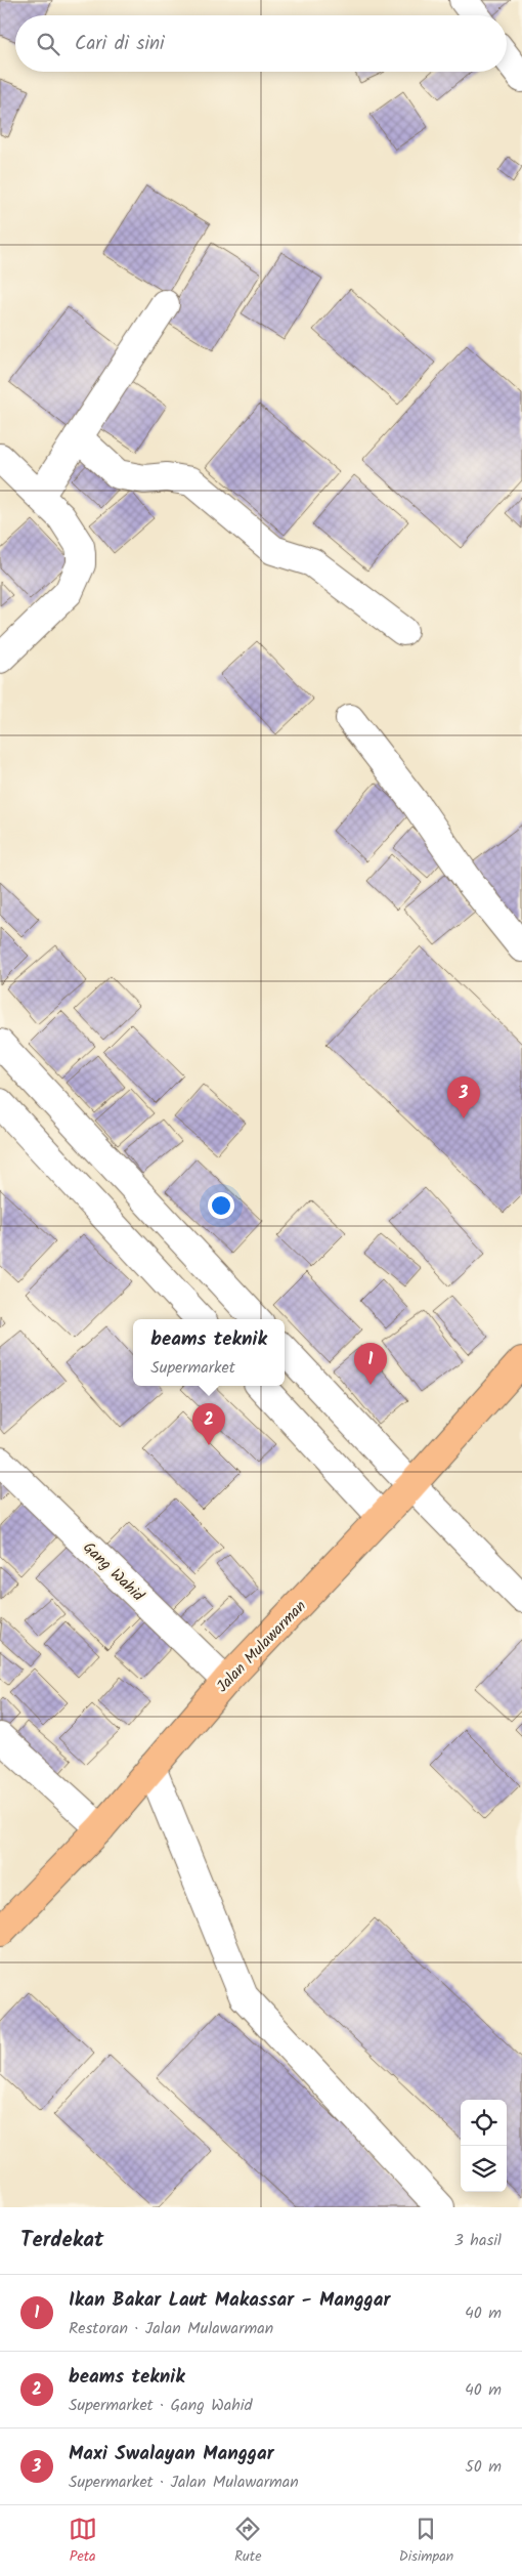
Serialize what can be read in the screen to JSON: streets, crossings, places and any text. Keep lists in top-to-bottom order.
{
  "streets": {
    "main road": ["Jalan Mulawarman"],
    "street": ["Gang Wahid"]
  },
  "crossings": [
    ["Gang Wahid", "Jalan Mulawarman"]
  ],
  "page": {
    "search": "Cari di sini",
    "pins": ["3", "1", "2"],
    "popup": ["beams teknik", "Supermarket"],
    "heading": ["Terdekat", "3 hasil"],
    "list": [
      {
        "mark": "1",
        "name": "Ikan Bakar Laut Makassar - Manggar",
        "note": "Restoran · Jalan Mulawarman",
        "value": "40 m"
      },
      {
        "mark": "2",
        "name": "beams teknik",
        "note": "Supermarket · Gang Wahid",
        "value": "40 m"
      },
      {
        "mark": "3",
        "name": "Maxi Swalayan Manggar",
        "note": "Supermarket · Jalan Mulawarman",
        "value": "50 m"
      }
    ],
    "nav": ["Peta", "Rute", "Disimpan"]
  }
}
